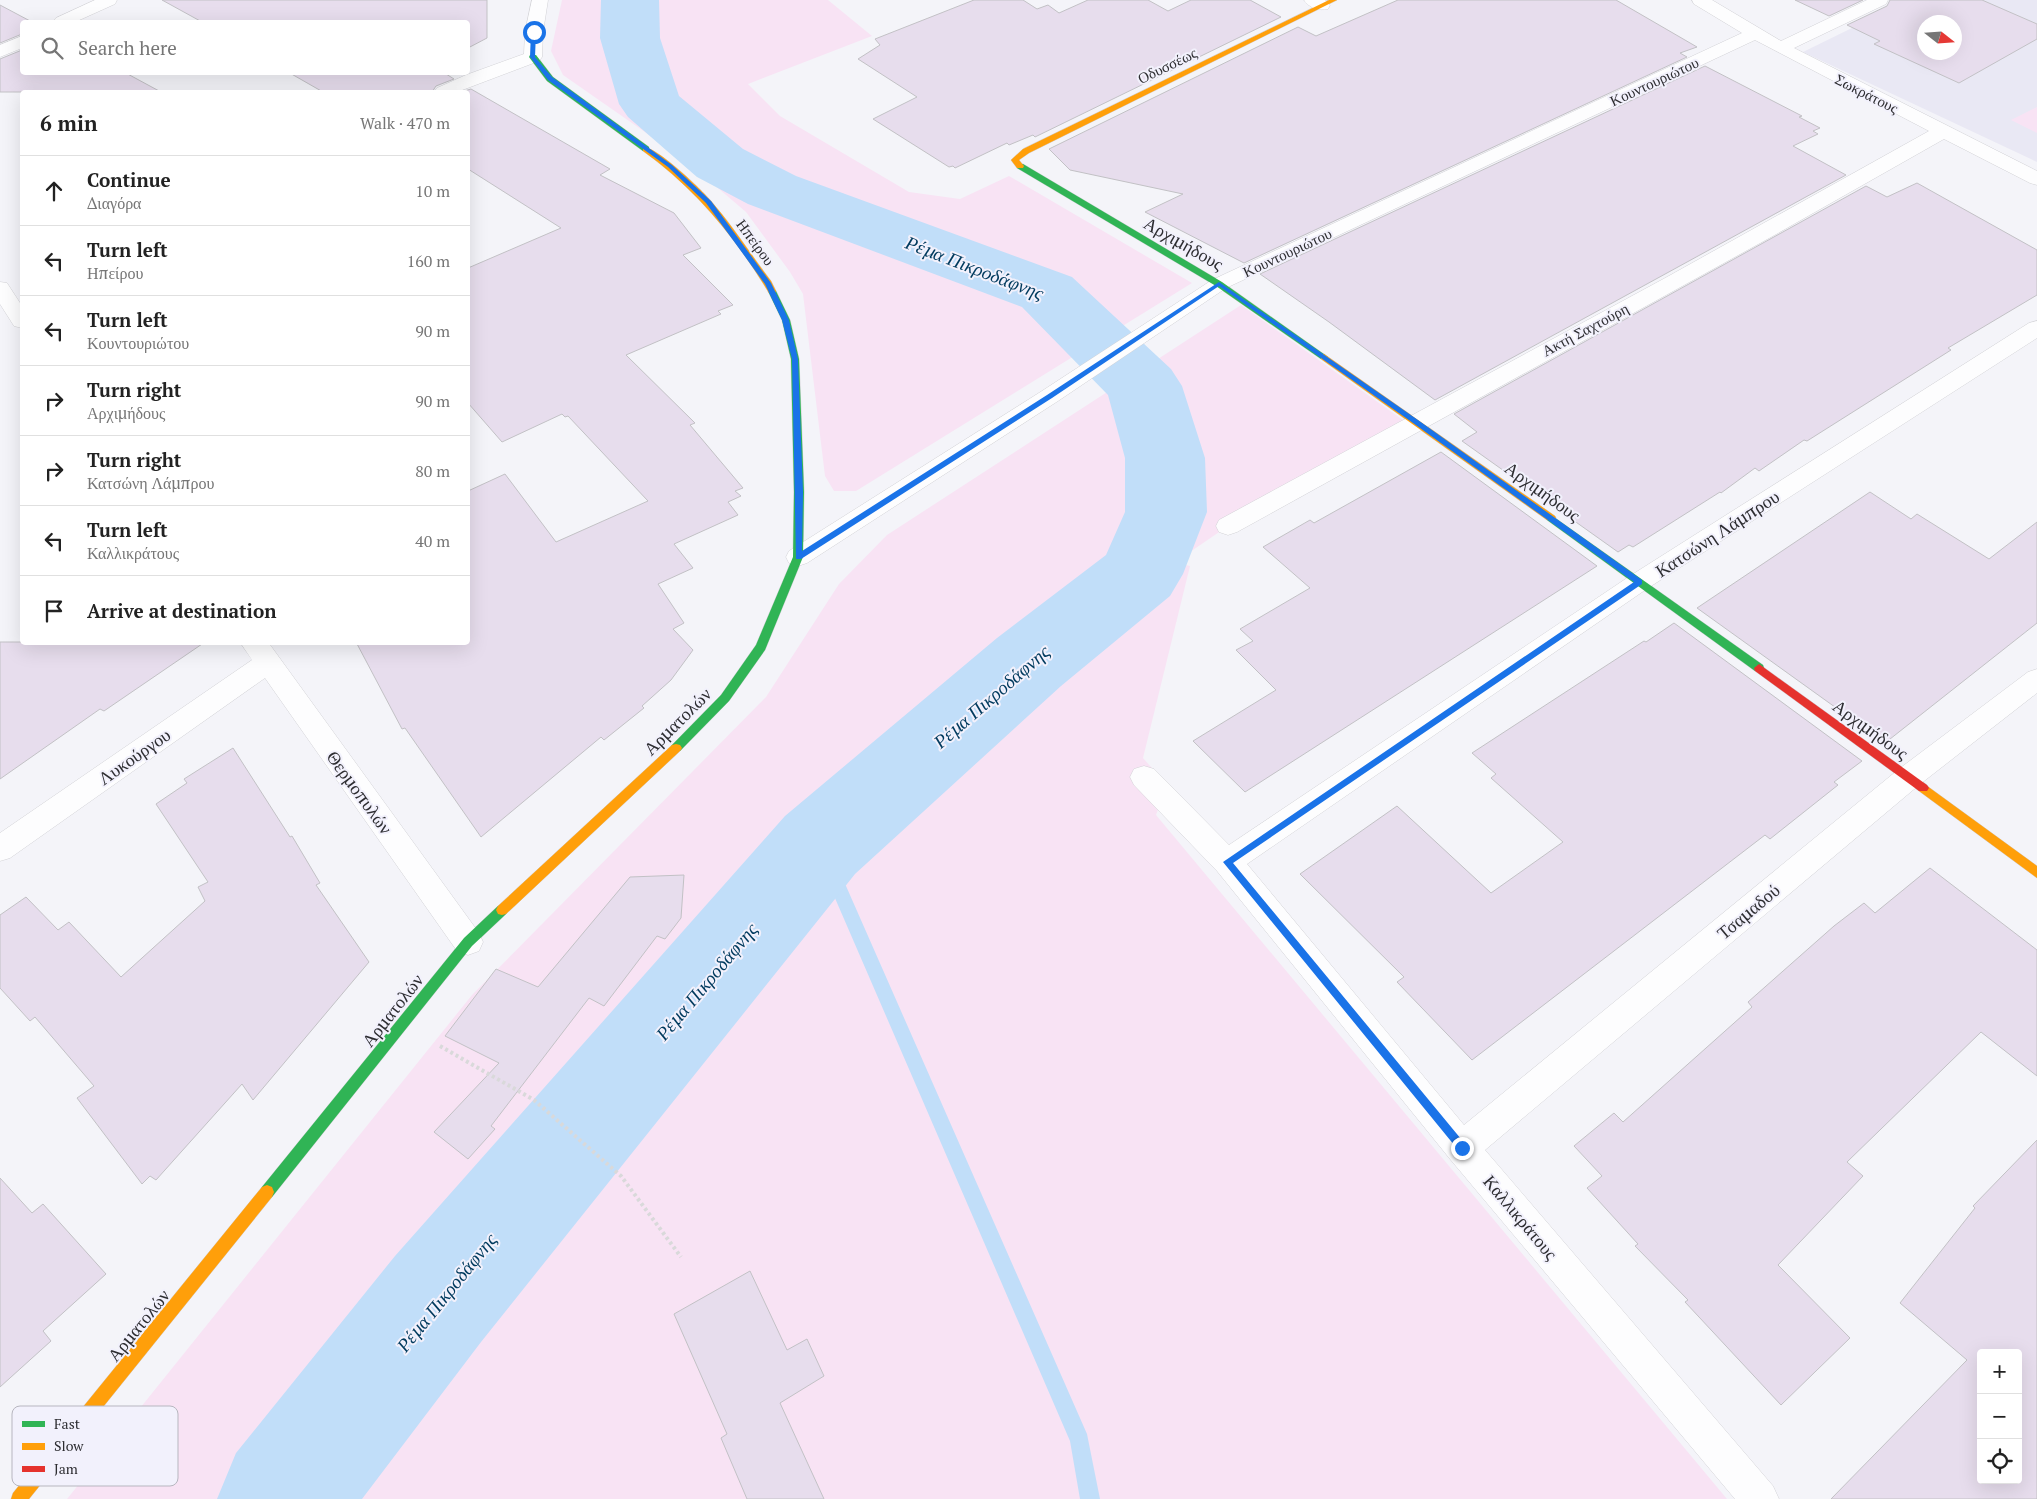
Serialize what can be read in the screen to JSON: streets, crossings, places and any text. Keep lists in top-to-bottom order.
{
  "streets": {
    "street": [
      "Οδυσσέως",
      "Κουντουριώτου",
      "Σωκράτους",
      "Ηπείρου",
      "Αρχιμήδους",
      "Ακτή Σαχτούρη",
      "Κατσώνη Λάμπρου",
      "Αρματολών",
      "Λυκούργου",
      "Θερμοπυλών",
      "Τσαμαδού",
      "Καλλικράτους"
    ]
  },
  "crossings": [
    ["Οδυσσέως", "Αρχιμήδους"],
    ["Κουντουριώτου", "Σωκράτους"],
    ["Κουντουριώτου", "Ηπείρου"],
    ["Κουντουριώτου", "Αρχιμήδους"],
    ["Κουντουριώτου", "Αρματολών"],
    ["Σωκράτους", "Ακτή Σαχτούρη"],
    ["Ηπείρου", "Αρματολών"],
    ["Αρχιμήδους", "Ακτή Σαχτούρη"],
    ["Αρχιμήδους", "Κατσώνη Λάμπρου"],
    ["Αρχιμήδους", "Τσαμαδού"],
    ["Κατσώνη Λάμπρου", "Καλλικράτους"],
    ["Αρματολών", "Θερμοπυλών"],
    ["Λυκούργου", "Θερμοπυλών"],
    ["Τσαμαδού", "Καλλικράτους"]
  ],
  "water": ["Ρέμα Πικροδάφνης"],
  "legend": ["Fast", "Slow", "Jam"],
  "north": "right",
  "page": {
    "search": "Search here",
    "heading": ["6 min", "Walk · 470 m"],
    "list": [
      ["Continue", "Διαγόρα", "10 m"],
      ["Turn left", "Ηπείρου", "160 m"],
      ["Turn left", "Κουντουριώτου", "90 m"],
      ["Turn right", "Αρχιμήδους", "90 m"],
      ["Turn right", "Κατσώνη Λάμπρου", "80 m"],
      ["Turn left", "Καλλικράτους", "40 m"],
      "Arrive at destination"
    ],
    "map_buttons": ["+", "−"]
  }
}
